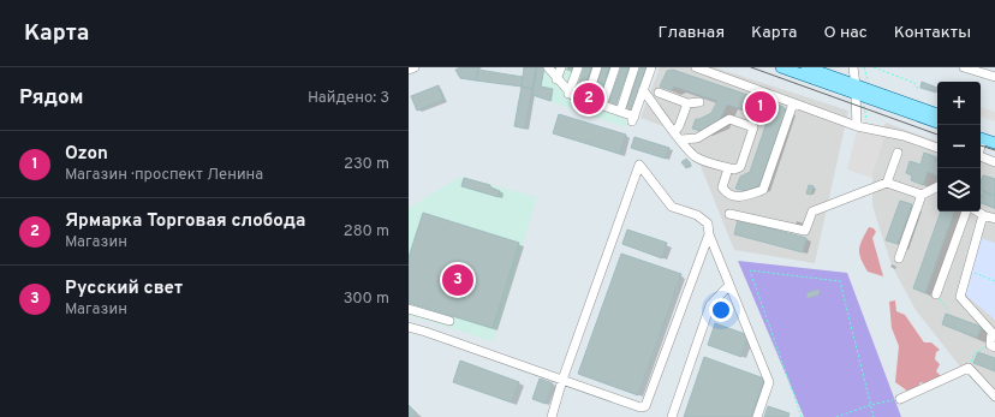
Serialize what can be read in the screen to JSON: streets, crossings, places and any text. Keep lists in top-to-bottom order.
{
  "page": {
    "header": "Карта",
    "nav": [
      "Главная",
      "Карта",
      "О нас",
      "Контакты"
    ],
    "heading": ["Рядом", "Найдено: 3"],
    "pins": ["2", "1", "3"],
    "map_buttons": ["+", "−"],
    "list": [
      {
        "mark": "1",
        "name": "Ozon",
        "note": "Магазин · проспект Ленина",
        "value": "230 m"
      },
      {
        "mark": "2",
        "name": "Ярмарка Торговая слобода",
        "note": "Магазин",
        "value": "280 m"
      },
      {
        "mark": "3",
        "name": "Русский свет",
        "note": "Магазин",
        "value": "300 m"
      }
    ]
  }
}
